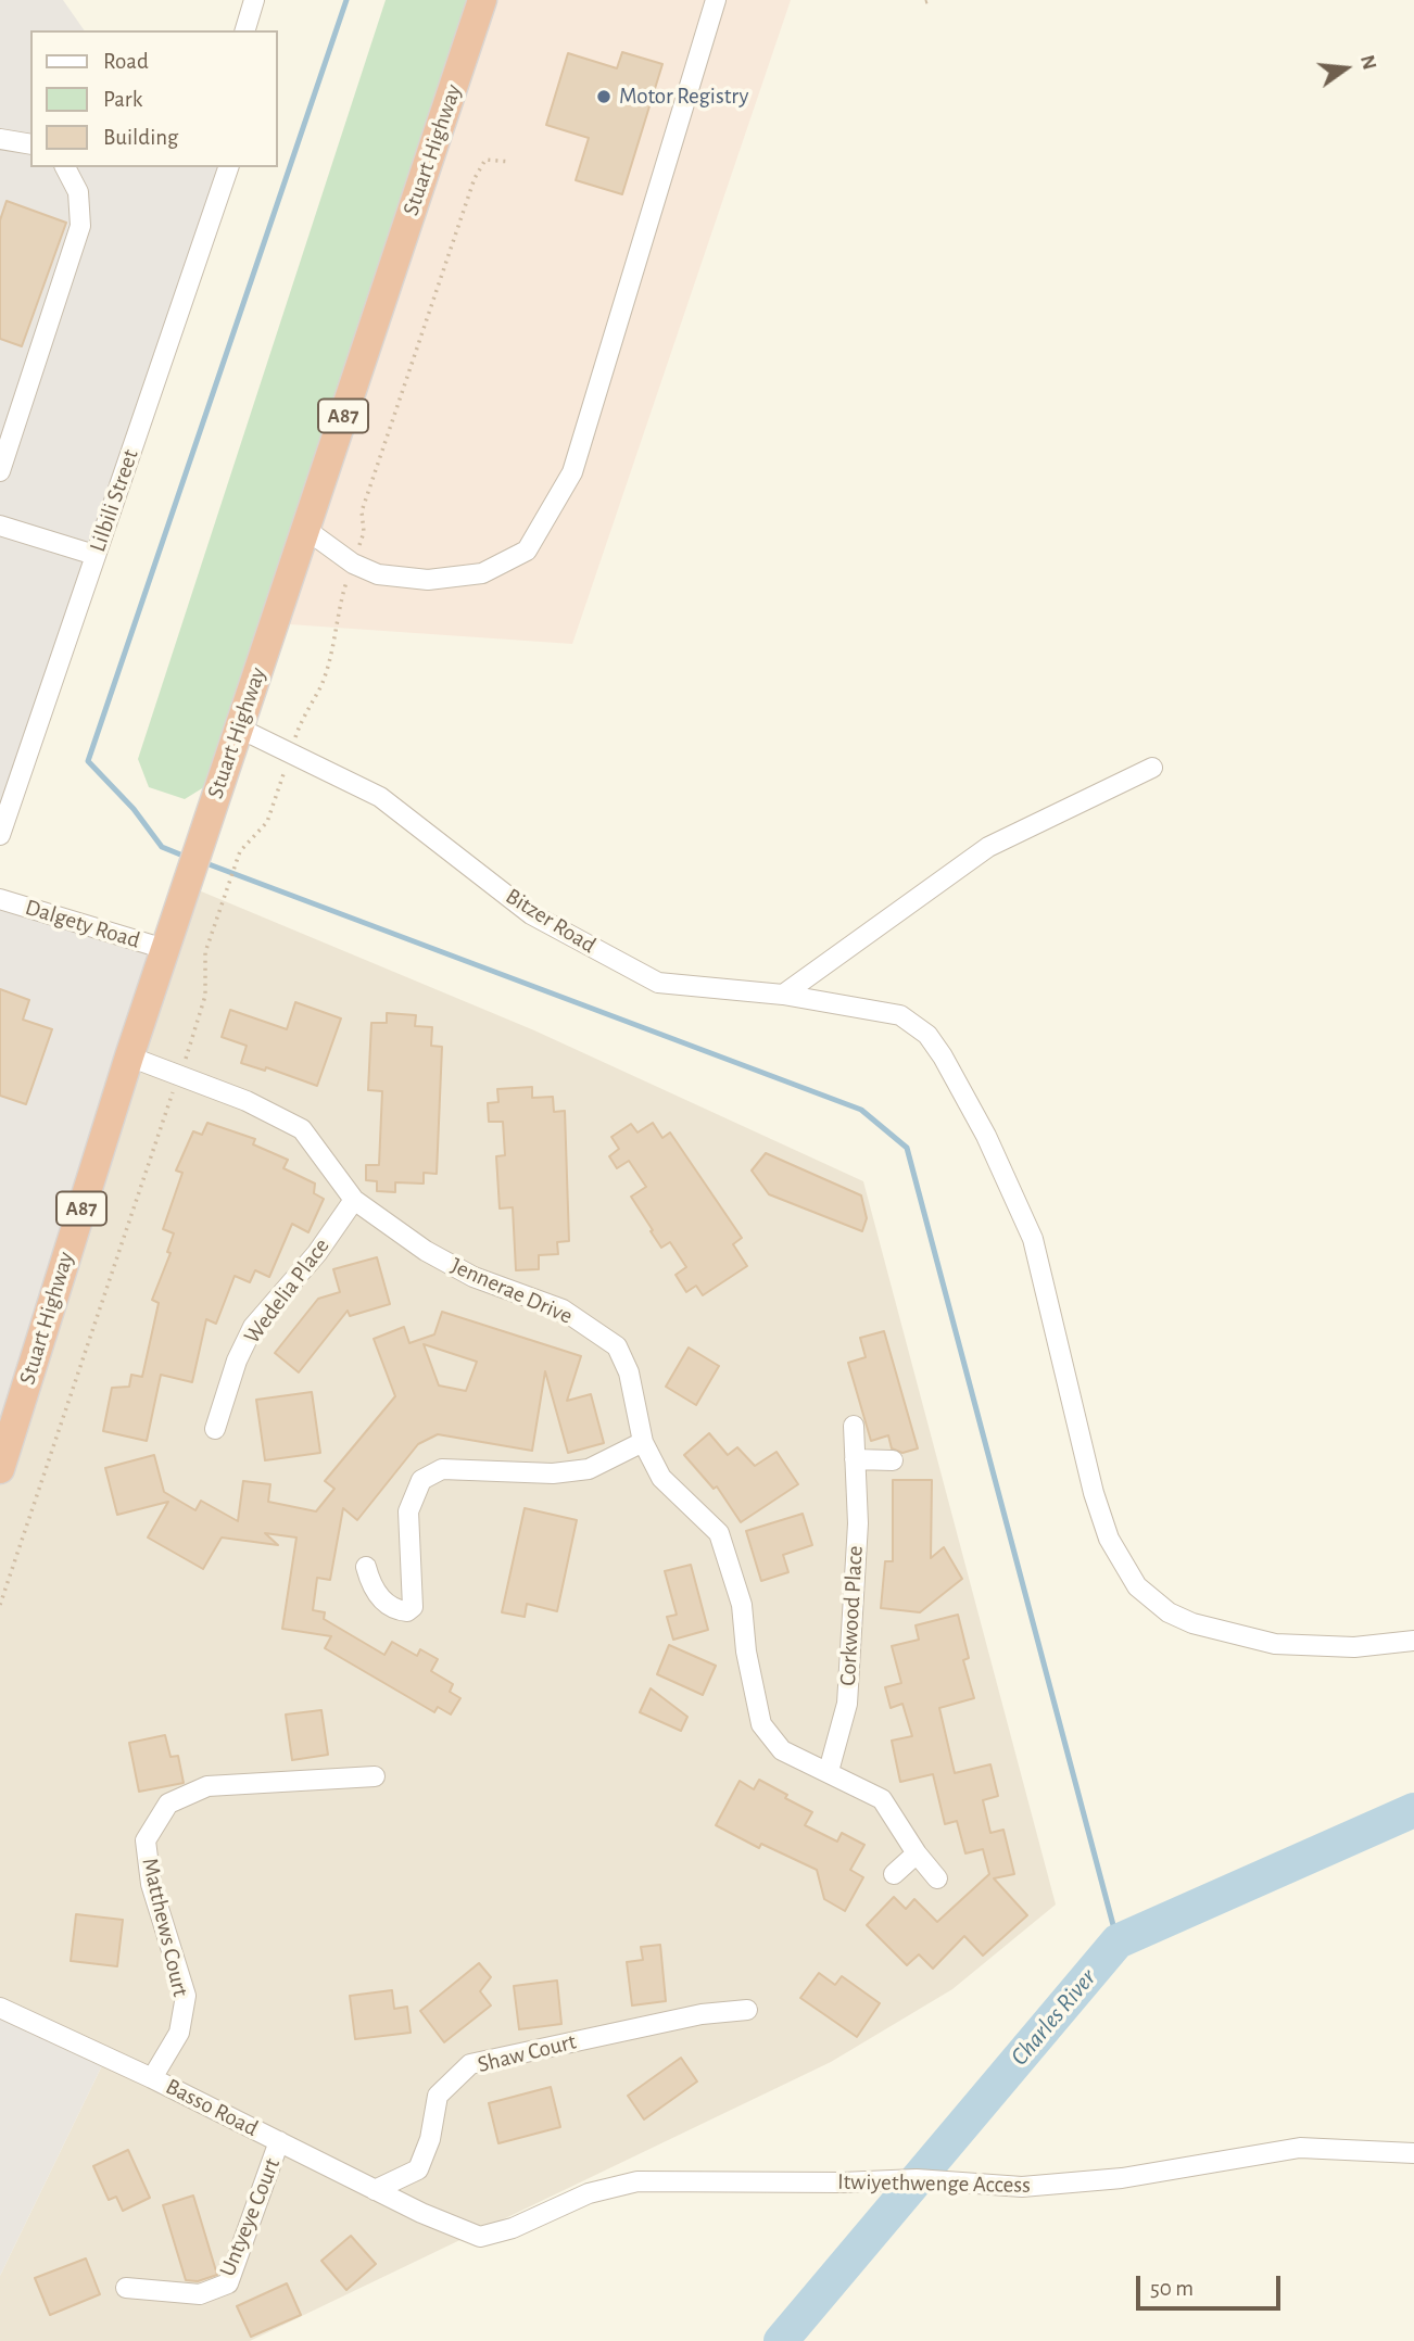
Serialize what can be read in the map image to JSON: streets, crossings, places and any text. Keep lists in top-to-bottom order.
{
  "streets": {
    "highway": ["Stuart Highway", "A87"],
    "street": [
      "Lilbili Street",
      "Bitzer Road",
      "Dalgety Road",
      "Wedelia Place",
      "Jennerae Drive",
      "Corkwood Place",
      "Matthews Court",
      "Shaw Court",
      "Basso Road",
      "Itwiyethwenge Access",
      "Untyeye Court"
    ]
  },
  "crossings": [
    ["Stuart Highway", "Bitzer Road"],
    ["Stuart Highway", "Dalgety Road"],
    ["Stuart Highway", "Jennerae Drive"],
    ["Wedelia Place", "Jennerae Drive"],
    ["Jennerae Drive", "Corkwood Place"],
    ["Matthews Court", "Basso Road"],
    ["Shaw Court", "Basso Road"],
    ["Basso Road", "Itwiyethwenge Access"],
    ["Basso Road", "Untyeye Court"]
  ],
  "water": ["Charles River"],
  "places": ["Motor Registry"],
  "legend": ["Road", "Park", "Building"],
  "scale_bar": "50 m",
  "north": "right"
}
